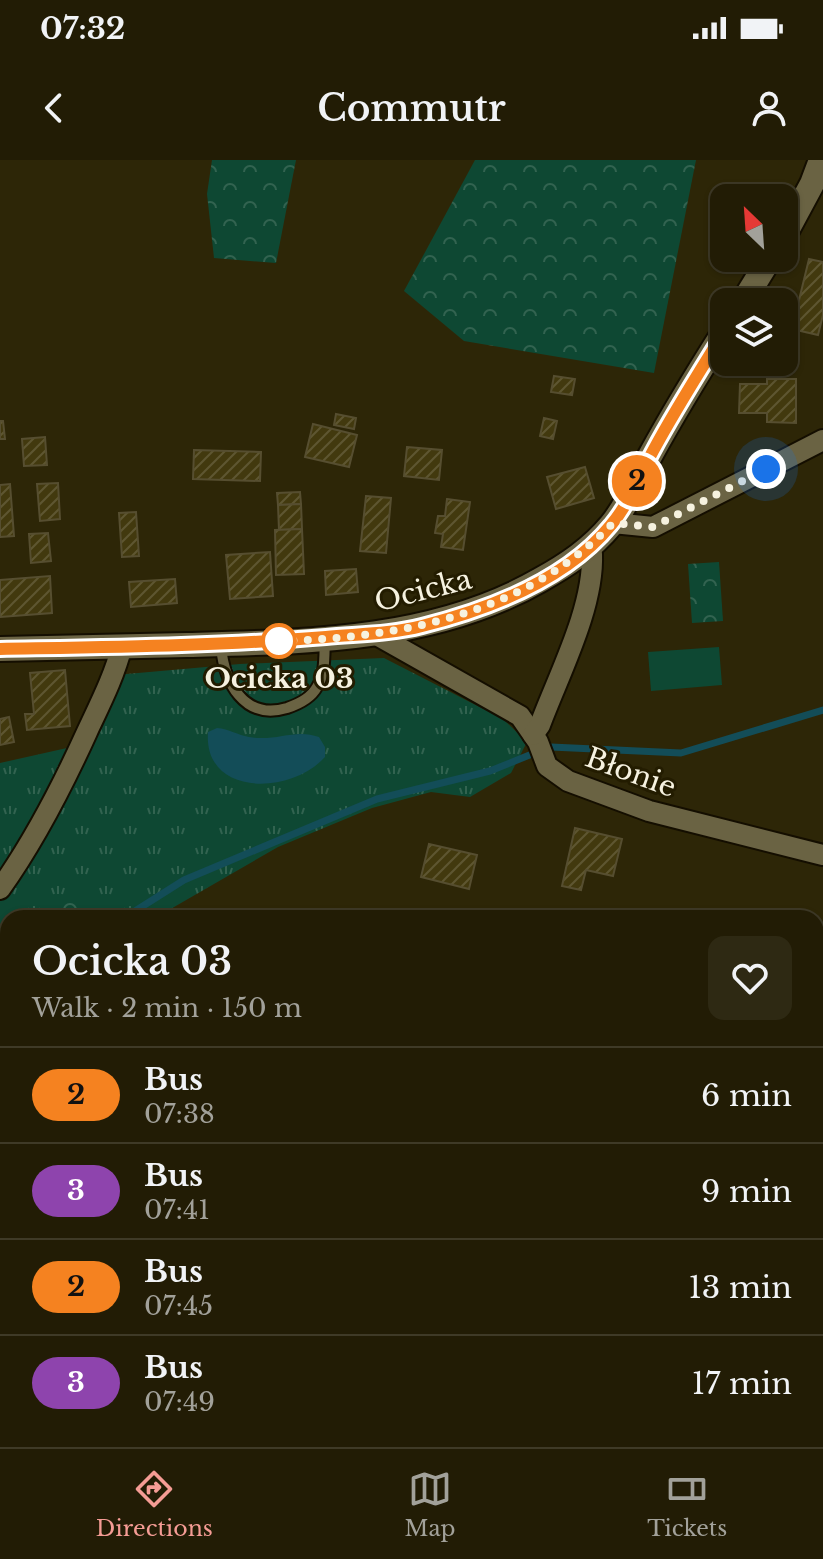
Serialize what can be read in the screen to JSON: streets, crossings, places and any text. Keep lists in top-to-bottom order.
{
  "streets": {
    "street": ["Ocicka", "Błonie"]
  },
  "crossings": [
    ["Ocicka", "Błonie"]
  ],
  "places": ["Ocicka 03"],
  "lines": ["bus line 2"],
  "north": "top left",
  "page": {
    "status": "07:32",
    "header": "Commutr",
    "on_map": "2",
    "heading": ["Ocicka 03", "Walk · 2 min · 150 m"],
    "list": [
      {
        "mark": "2",
        "name": "Bus",
        "note": "07:38",
        "value": "6 min"
      },
      {
        "mark": "3",
        "name": "Bus",
        "note": "07:41",
        "value": "9 min"
      },
      {
        "mark": "2",
        "name": "Bus",
        "note": "07:45",
        "value": "13 min"
      },
      {
        "mark": "3",
        "name": "Bus",
        "note": "07:49",
        "value": "17 min"
      }
    ],
    "tabs": ["Directions", "Map", "Tickets"]
  }
}
